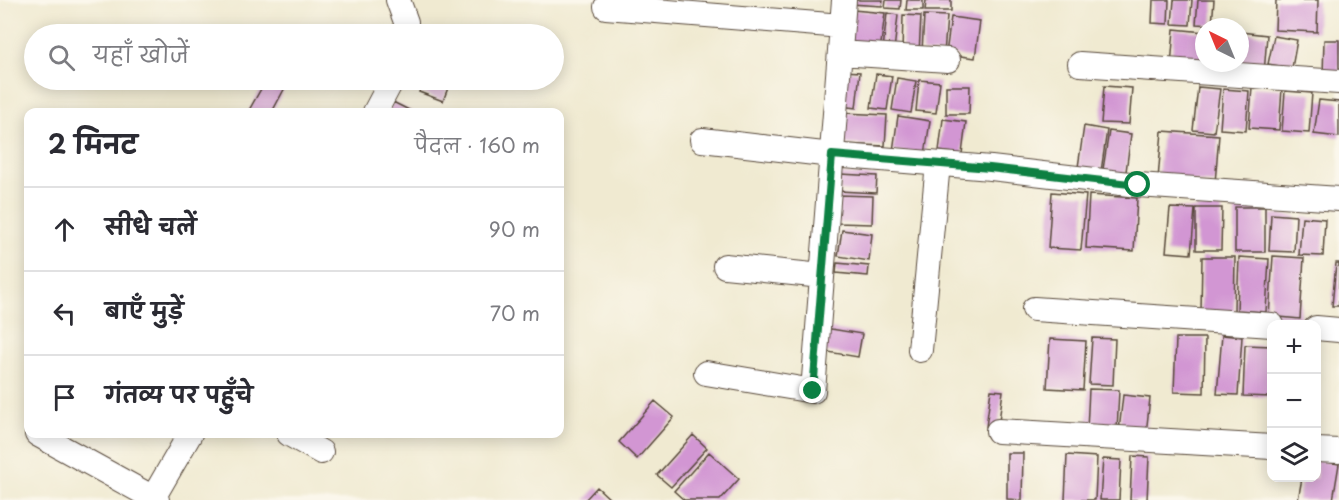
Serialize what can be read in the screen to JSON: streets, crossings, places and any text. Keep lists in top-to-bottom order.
{
  "north": "top left",
  "page": {
    "search": "यहाँ खोजें",
    "heading": ["2 मिनट", "पैदल · 160 m"],
    "list": [
      ["सीधे चलें", "90 m"],
      ["बाएँ मुड़ें", "70 m"],
      "गंतव्य पर पहुँचे"
    ],
    "map_buttons": ["+", "−"]
  }
}
